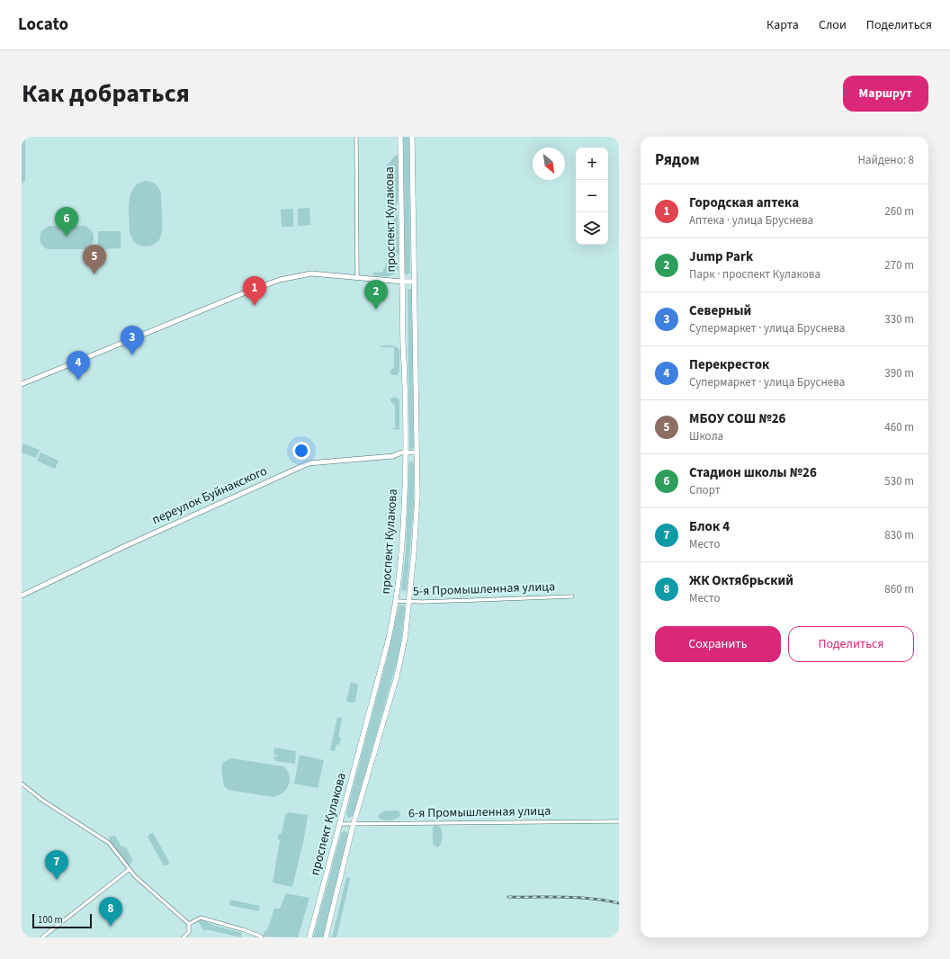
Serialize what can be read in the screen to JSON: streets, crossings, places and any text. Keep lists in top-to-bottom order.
{
  "streets": {
    "main road": ["проспект Кулакова"],
    "street": ["переулок Буйнакского", "5-я Промышленная улица", "6-я Промышленная улица"]
  },
  "crossings": [
    ["проспект Кулакова", "переулок Буйнакского"],
    ["проспект Кулакова", "5-я Промышленная улица"],
    ["проспект Кулакова", "6-я Промышленная улица"]
  ],
  "scale_bar": "100 m",
  "north": "bottom right",
  "page": {
    "header": "Locato",
    "nav": ["Карта", "Слои", "Поделиться"],
    "title": "Как добраться",
    "buttons": [
      "Маршрут",
      ["Сохранить", "Поделиться"]
    ],
    "heading": ["Рядом", "Найдено: 8"],
    "map_buttons": ["+", "−"],
    "list": [
      {
        "mark": "1",
        "name": "Городская аптека",
        "note": "Аптека · улица Бруснева",
        "value": "260 m"
      },
      {
        "mark": "2",
        "name": "Jump Park",
        "note": "Парк · проспект Кулакова",
        "value": "270 m"
      },
      {
        "mark": "3",
        "name": "Северный",
        "note": "Супермаркет · улица Бруснева",
        "value": "330 m"
      },
      {
        "mark": "4",
        "name": "Перекресток",
        "note": "Супермаркет · улица Бруснева",
        "value": "390 m"
      },
      {
        "mark": "5",
        "name": "МБОУ СОШ №26",
        "note": "Школа",
        "value": "460 m"
      },
      {
        "mark": "6",
        "name": "Стадион школы №26",
        "note": "Спорт",
        "value": "530 m"
      },
      {
        "mark": "7",
        "name": "Блок 4",
        "note": "Место",
        "value": "830 m"
      },
      {
        "mark": "8",
        "name": "ЖК Октябрьский",
        "note": "Место",
        "value": "860 m"
      }
    ],
    "pins": [
      "6",
      "5",
      "1",
      "2",
      "3",
      "4",
      "7",
      "8"
    ],
    "scale": "100 m"
  }
}
